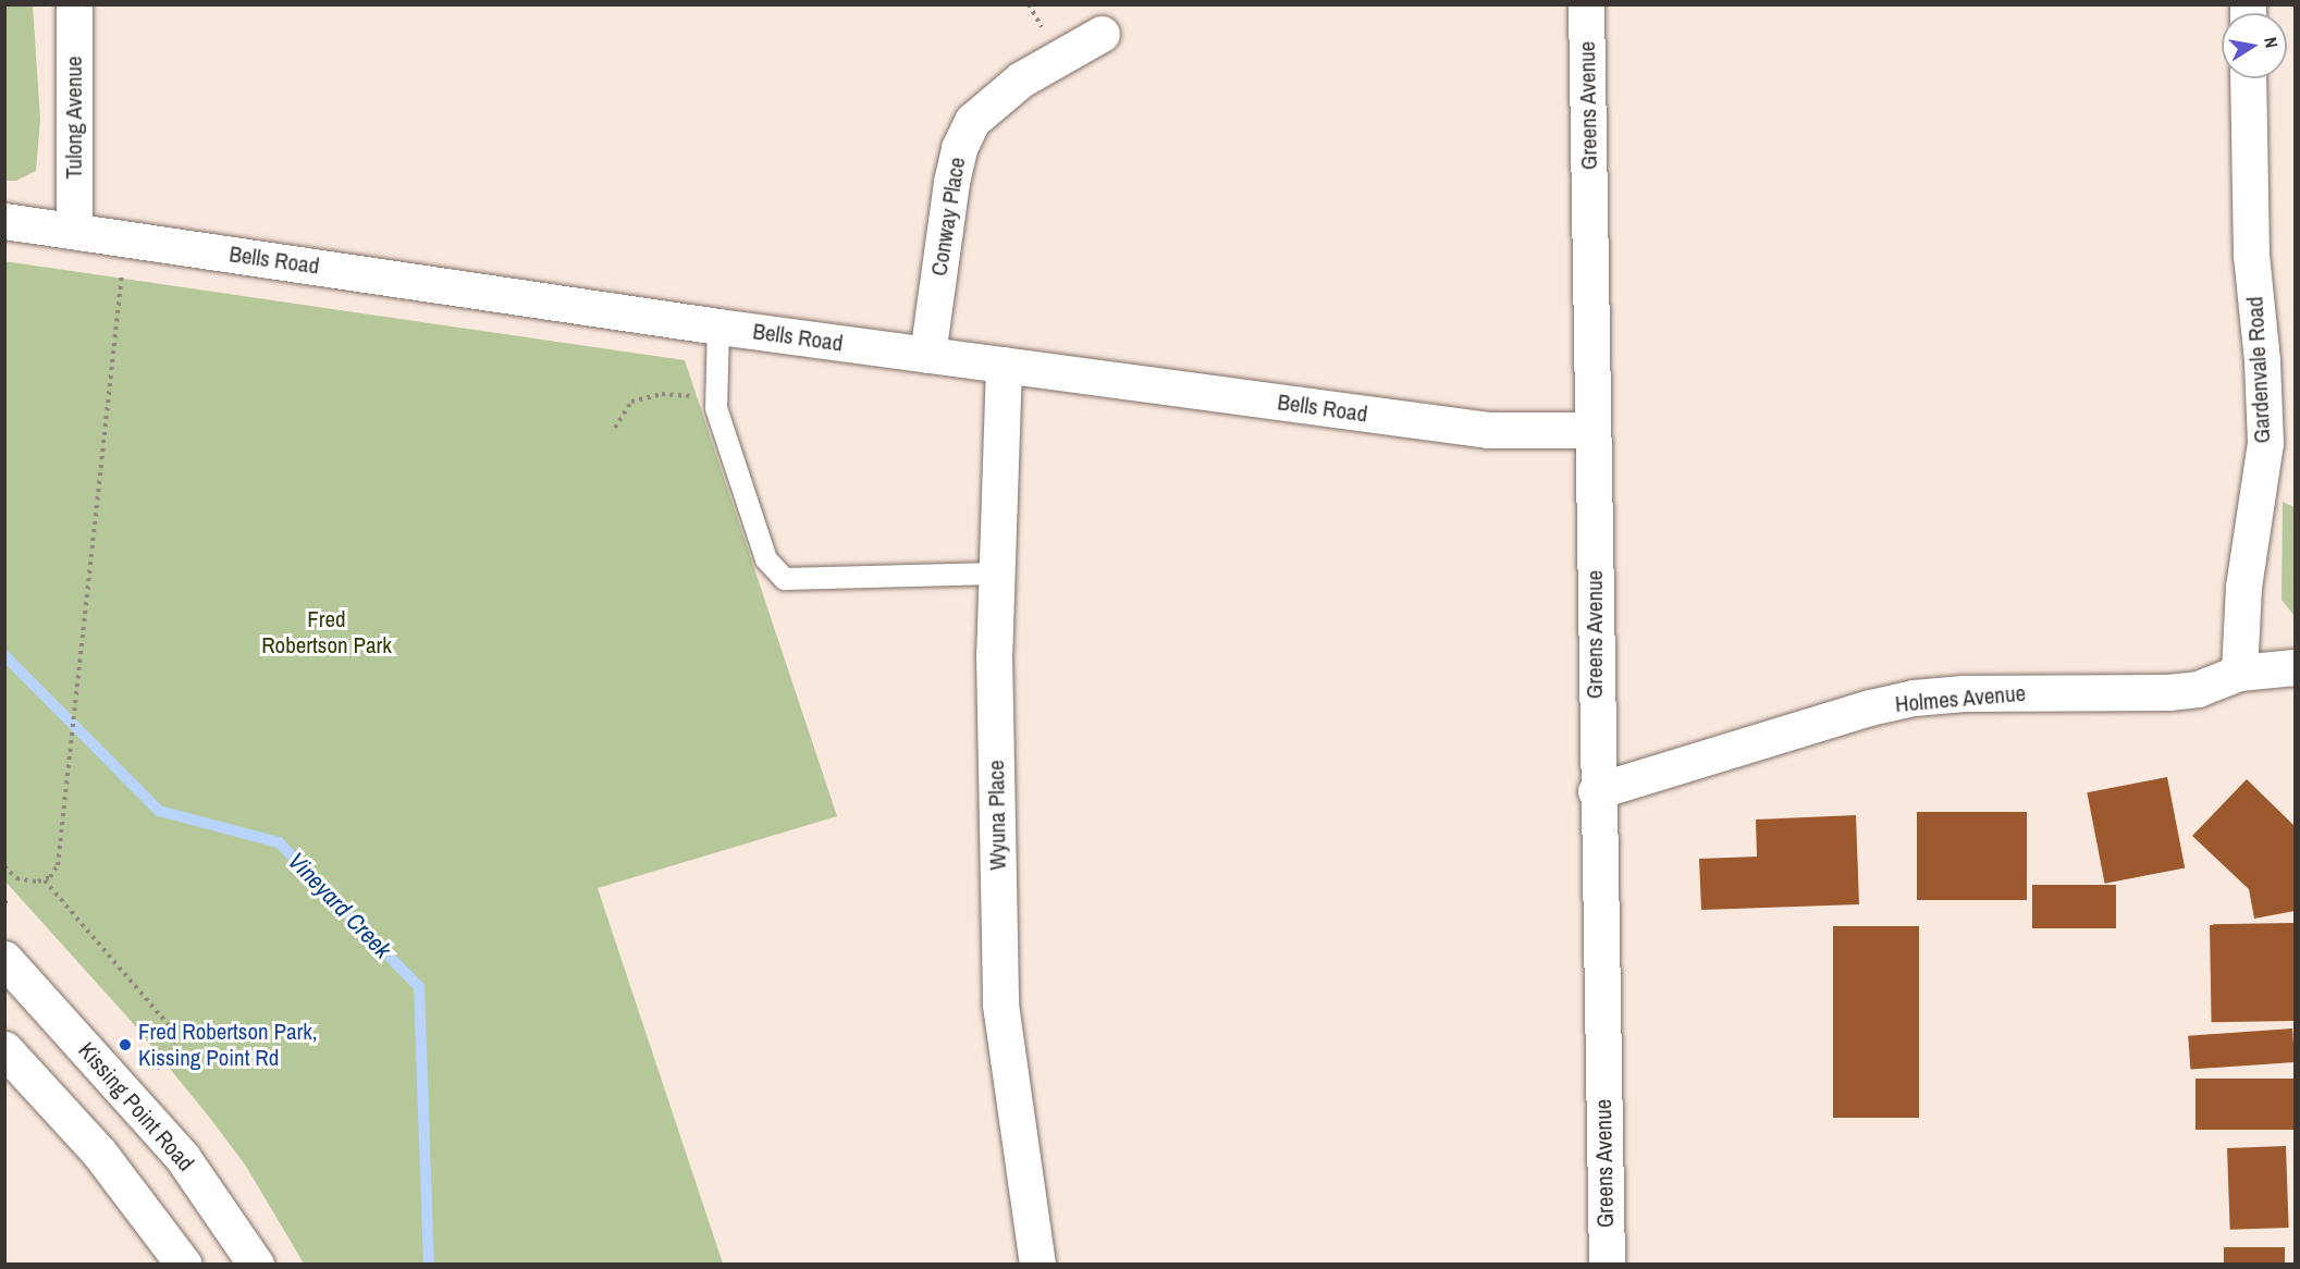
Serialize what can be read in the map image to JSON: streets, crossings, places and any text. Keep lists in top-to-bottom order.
{
  "streets": {
    "street": [
      "Greens Avenue",
      "Tulong Avenue",
      "Conway Place",
      "Bells Road",
      "Gardenvale Road",
      "Holmes Avenue",
      "Wyuna Place",
      "Kissing Point Road"
    ]
  },
  "crossings": [
    ["Greens Avenue", "Bells Road"],
    ["Greens Avenue", "Holmes Avenue"],
    ["Tulong Avenue", "Bells Road"],
    ["Conway Place", "Bells Road"],
    ["Bells Road", "Wyuna Place"],
    ["Gardenvale Road", "Holmes Avenue"]
  ],
  "water": ["Vineyard Creek"],
  "parks": ["Fred Robertson Park"],
  "places": ["Fred Robertson Park, Kissing Point Rd"],
  "north": "right"
}
